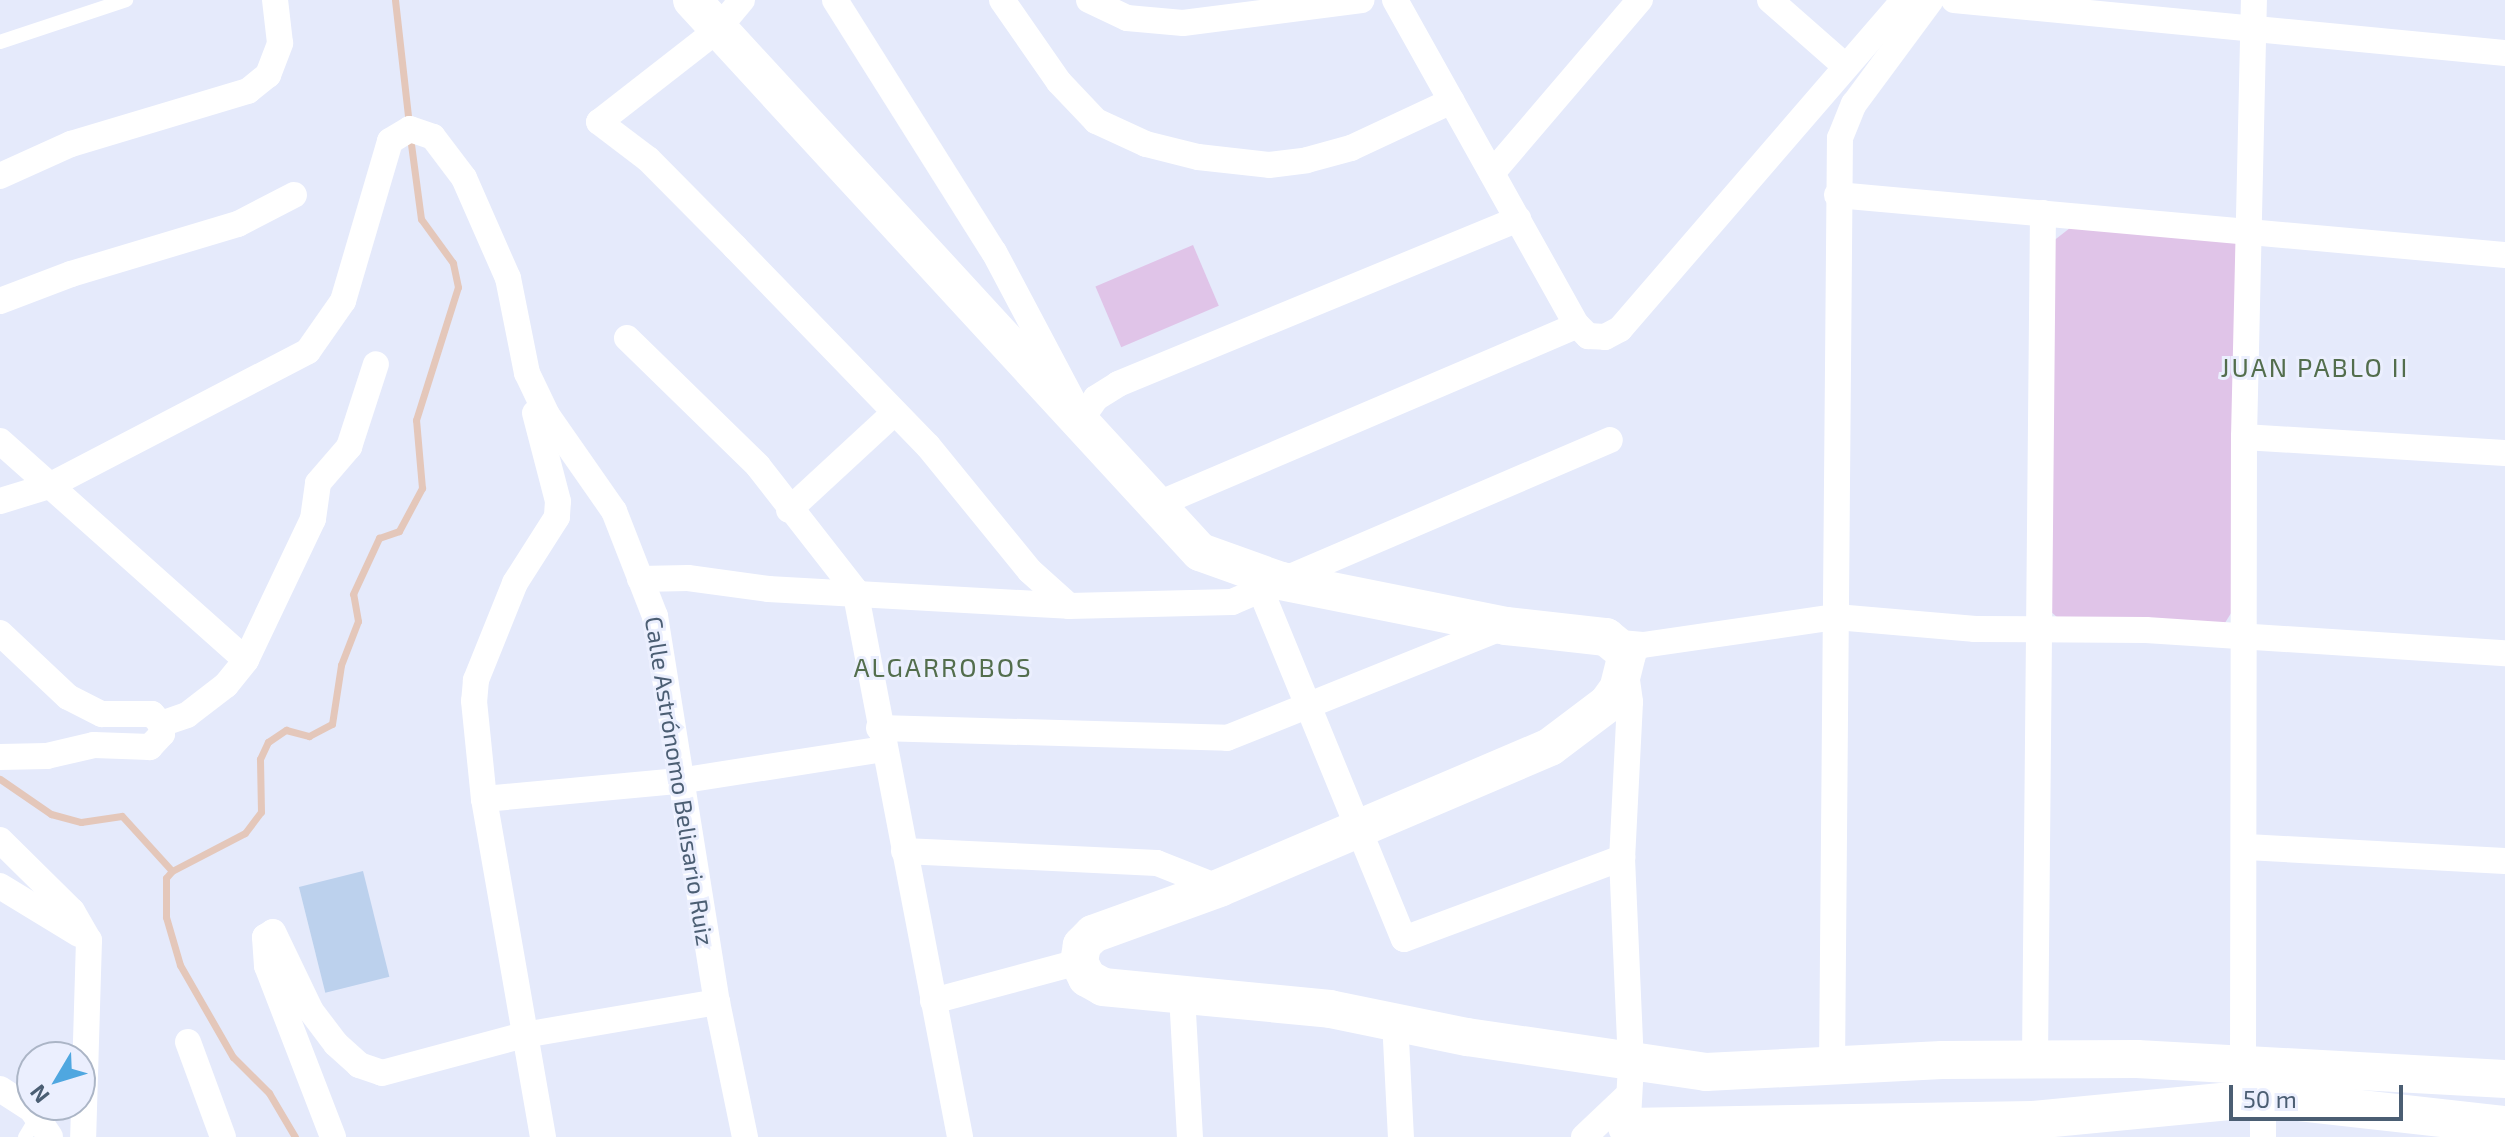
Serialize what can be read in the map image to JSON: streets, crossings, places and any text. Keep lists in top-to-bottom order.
{
  "streets": {
    "street": ["Calle Astrónomo Belisario Ruiz"]
  },
  "districts": ["JUAN PABLO II", "ALGARROBOS"],
  "scale_bar": "50 m",
  "north": "bottom left"
}
